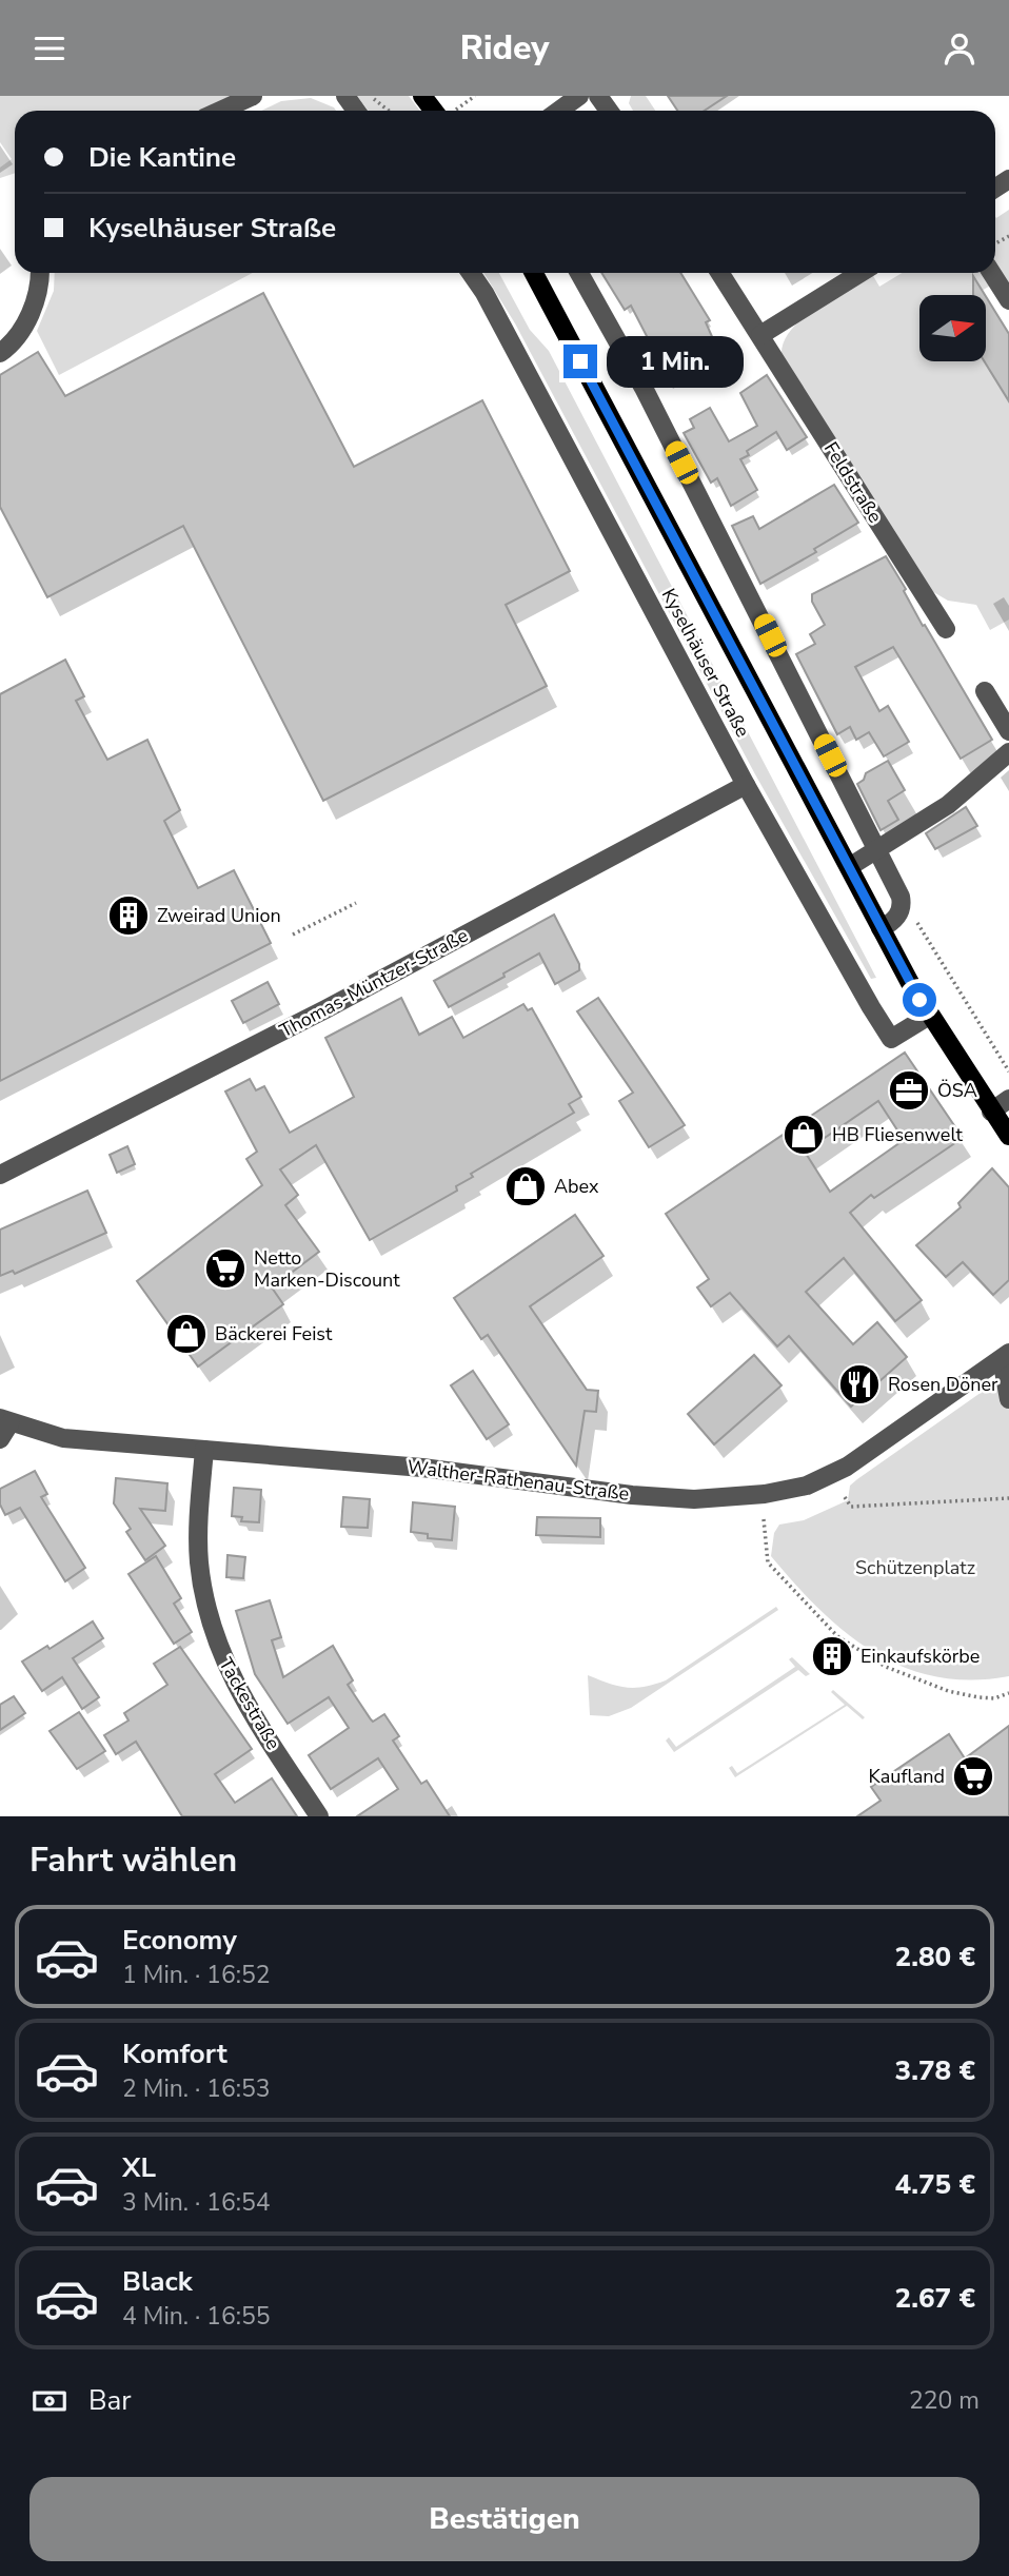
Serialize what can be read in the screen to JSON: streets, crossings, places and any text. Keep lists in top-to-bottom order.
{
  "streets": {
    "main road": ["Kyselhäuser Straße"],
    "street": [
      "Feldstraße",
      "Thomas-Müntzer-Straße",
      "Walther-Rathenau-Straße",
      "Tackestraße"
    ]
  },
  "crossings": [
    ["Kyselhäuser Straße", "Thomas-Müntzer-Straße"],
    ["Walther-Rathenau-Straße", "Tackestraße"]
  ],
  "parks": ["Schützenplatz"],
  "places": {
    "building": ["Zweirad Union", "Einkaufskörbe"],
    "office": ["ÖSA"],
    "shop": ["HB Fliesenwelt", "Abex", "Bäckerei Feist"],
    "supermarket": ["Netto Marken-Discount", "Kaufland"],
    "restaurant": ["Rosen Döner"]
  },
  "north": "right",
  "page": {
    "header": "Ridey",
    "banner": ["Die Kantine", "Kyselhäuser Straße"],
    "bubble": "1 Min.",
    "heading": "Fahrt wählen",
    "list": [
      {
        "name": "Economy",
        "note": "1 Min. · 16:52",
        "value": "2.80 €"
      },
      {
        "name": "Komfort",
        "note": "2 Min. · 16:53",
        "value": "3.78 €"
      },
      {
        "name": "XL",
        "note": "3 Min. · 16:54",
        "value": "4.75 €"
      },
      {
        "name": "Black",
        "note": "4 Min. · 16:55",
        "value": "2.67 €"
      }
    ],
    "pay": ["Bar", "220 m"],
    "buttons": "Bestätigen"
  }
}
